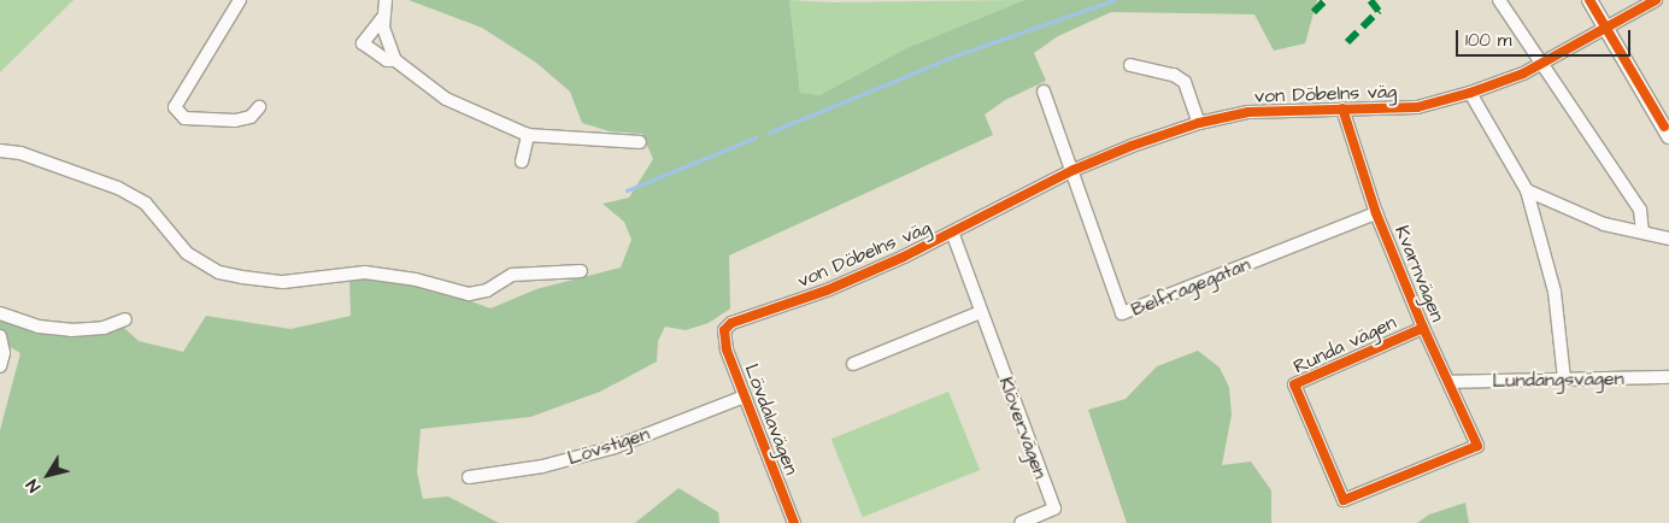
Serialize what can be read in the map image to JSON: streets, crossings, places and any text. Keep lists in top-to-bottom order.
{
  "streets": {
    "street": [
      "von Döbelns väg",
      "Kvarnvägen",
      "Belfragegatan",
      "Runda vägen",
      "Lundängsvägen",
      "Lövdalavägen",
      "Klövervägen",
      "Lövstigen"
    ]
  },
  "crossings": [
    ["von Döbelns väg", "Kvarnvägen"],
    ["von Döbelns väg", "Belfragegatan"],
    ["von Döbelns väg", "Lövdalavägen"],
    ["von Döbelns väg", "Klövervägen"],
    ["Kvarnvägen", "Belfragegatan"],
    ["Kvarnvägen", "Runda vägen"],
    ["Kvarnvägen", "Lundängsvägen"],
    ["Lövdalavägen", "Lövstigen"]
  ],
  "scale_bar": "100 m",
  "north": "bottom left"
}
